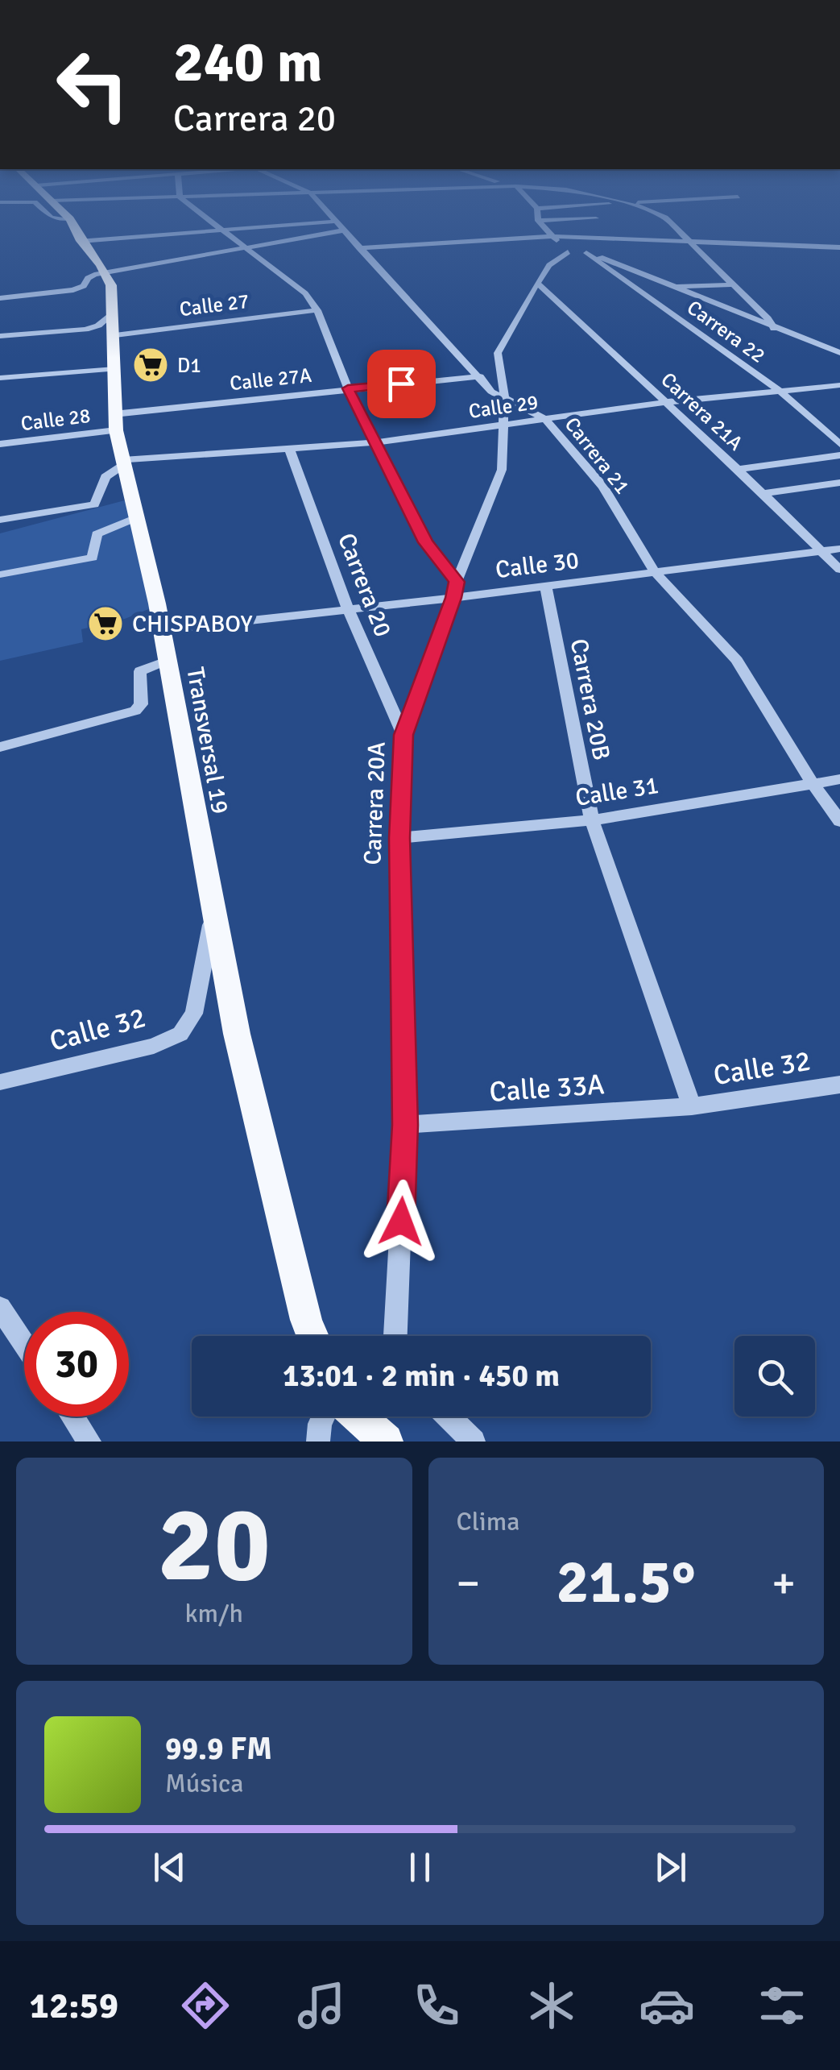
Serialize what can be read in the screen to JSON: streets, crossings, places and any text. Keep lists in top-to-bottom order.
{
  "streets": {
    "main road": ["Transversal 19"],
    "street": [
      "Calle 27",
      "Carrera 22",
      "Calle 27A",
      "Calle 29",
      "Carrera 21A",
      "Calle 28",
      "Carrera 21",
      "Calle 30",
      "Carrera 20",
      "Carrera 20B",
      "Calle 31",
      "Carrera 20A",
      "Calle 32",
      "Calle 33A"
    ]
  },
  "crossings": [
    ["Calle 27", "Transversal 19"],
    ["Carrera 22", "Calle 29"],
    ["Calle 27A", "Calle 28"],
    ["Calle 27A", "Carrera 21"],
    ["Calle 27A", "Transversal 19"],
    ["Calle 29", "Carrera 21A"],
    ["Calle 29", "Carrera 21"],
    ["Calle 29", "Carrera 20"],
    ["Calle 29", "Transversal 19"],
    ["Calle 29", "Carrera 20A"],
    ["Carrera 21A", "Calle 30"],
    ["Carrera 21A", "Carrera 20A"],
    ["Calle 28", "Transversal 19"],
    ["Carrera 21", "Calle 30"],
    ["Carrera 21", "Calle 31"],
    ["Carrera 21", "Carrera 20A"],
    ["Calle 30", "Carrera 20"],
    ["Calle 30", "Carrera 20B"],
    ["Calle 30", "Transversal 19"],
    ["Calle 30", "Carrera 20A"],
    ["Carrera 20", "Carrera 20A"],
    ["Carrera 20B", "Calle 31"],
    ["Transversal 19", "Calle 32"],
    ["Calle 31", "Carrera 20A"],
    ["Carrera 20A", "Calle 33A"],
    ["Calle 32", "Calle 33A"]
  ],
  "places": {
    "supermarket": ["D1", "CHISPABOY"]
  },
  "page": {
    "turn": ["240 m", "Carrera 20"],
    "limit": "30",
    "trip": "13:01 · 2 min · 450 m",
    "tile": [
      ["20", "km/h"],
      "Clima"
    ],
    "heat": ["−", "21.5°", "+"],
    "song": ["99.9 FM", "Música"],
    "tabs": "12:59"
  }
}
